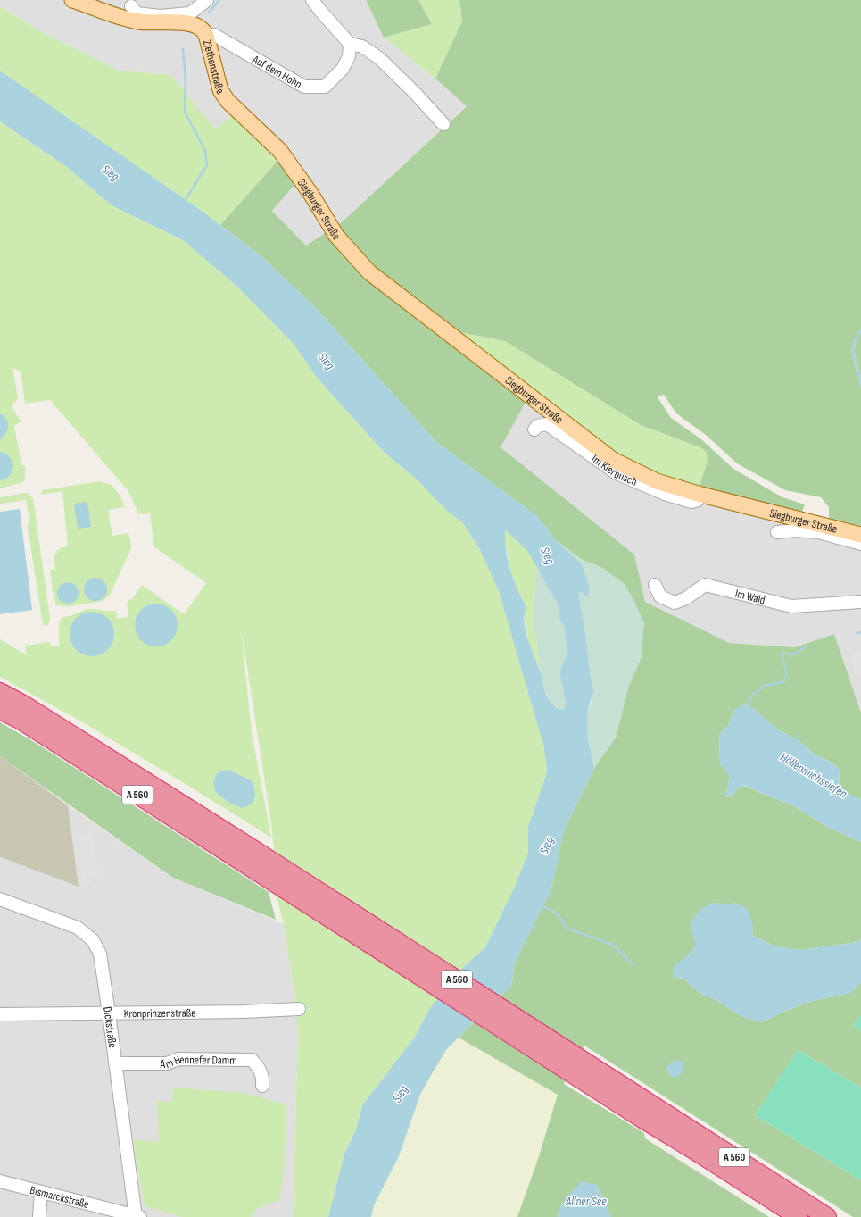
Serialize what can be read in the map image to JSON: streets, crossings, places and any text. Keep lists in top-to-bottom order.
{
  "streets": {
    "highway": ["A 560"],
    "main road": ["Ziethenstraße", "Siegburger Straße"],
    "street": [
      "Auf dem Hohn",
      "Im Kierbusch",
      "Im Wald",
      "Kronprinzenstraße",
      "Dickstraße",
      "Am Hennefer Damm",
      "Bismarckstraße"
    ]
  },
  "crossings": [
    ["Ziethenstraße", "Auf dem Hohn"],
    ["Ziethenstraße", "Siegburger Straße"],
    ["Siegburger Straße", "Im Kierbusch"],
    ["Kronprinzenstraße", "Dickstraße"],
    ["Dickstraße", "Am Hennefer Damm"],
    ["Dickstraße", "Bismarckstraße"]
  ],
  "water": ["Sieg", "Höllenmichssiefen", "Allner See"]
}
